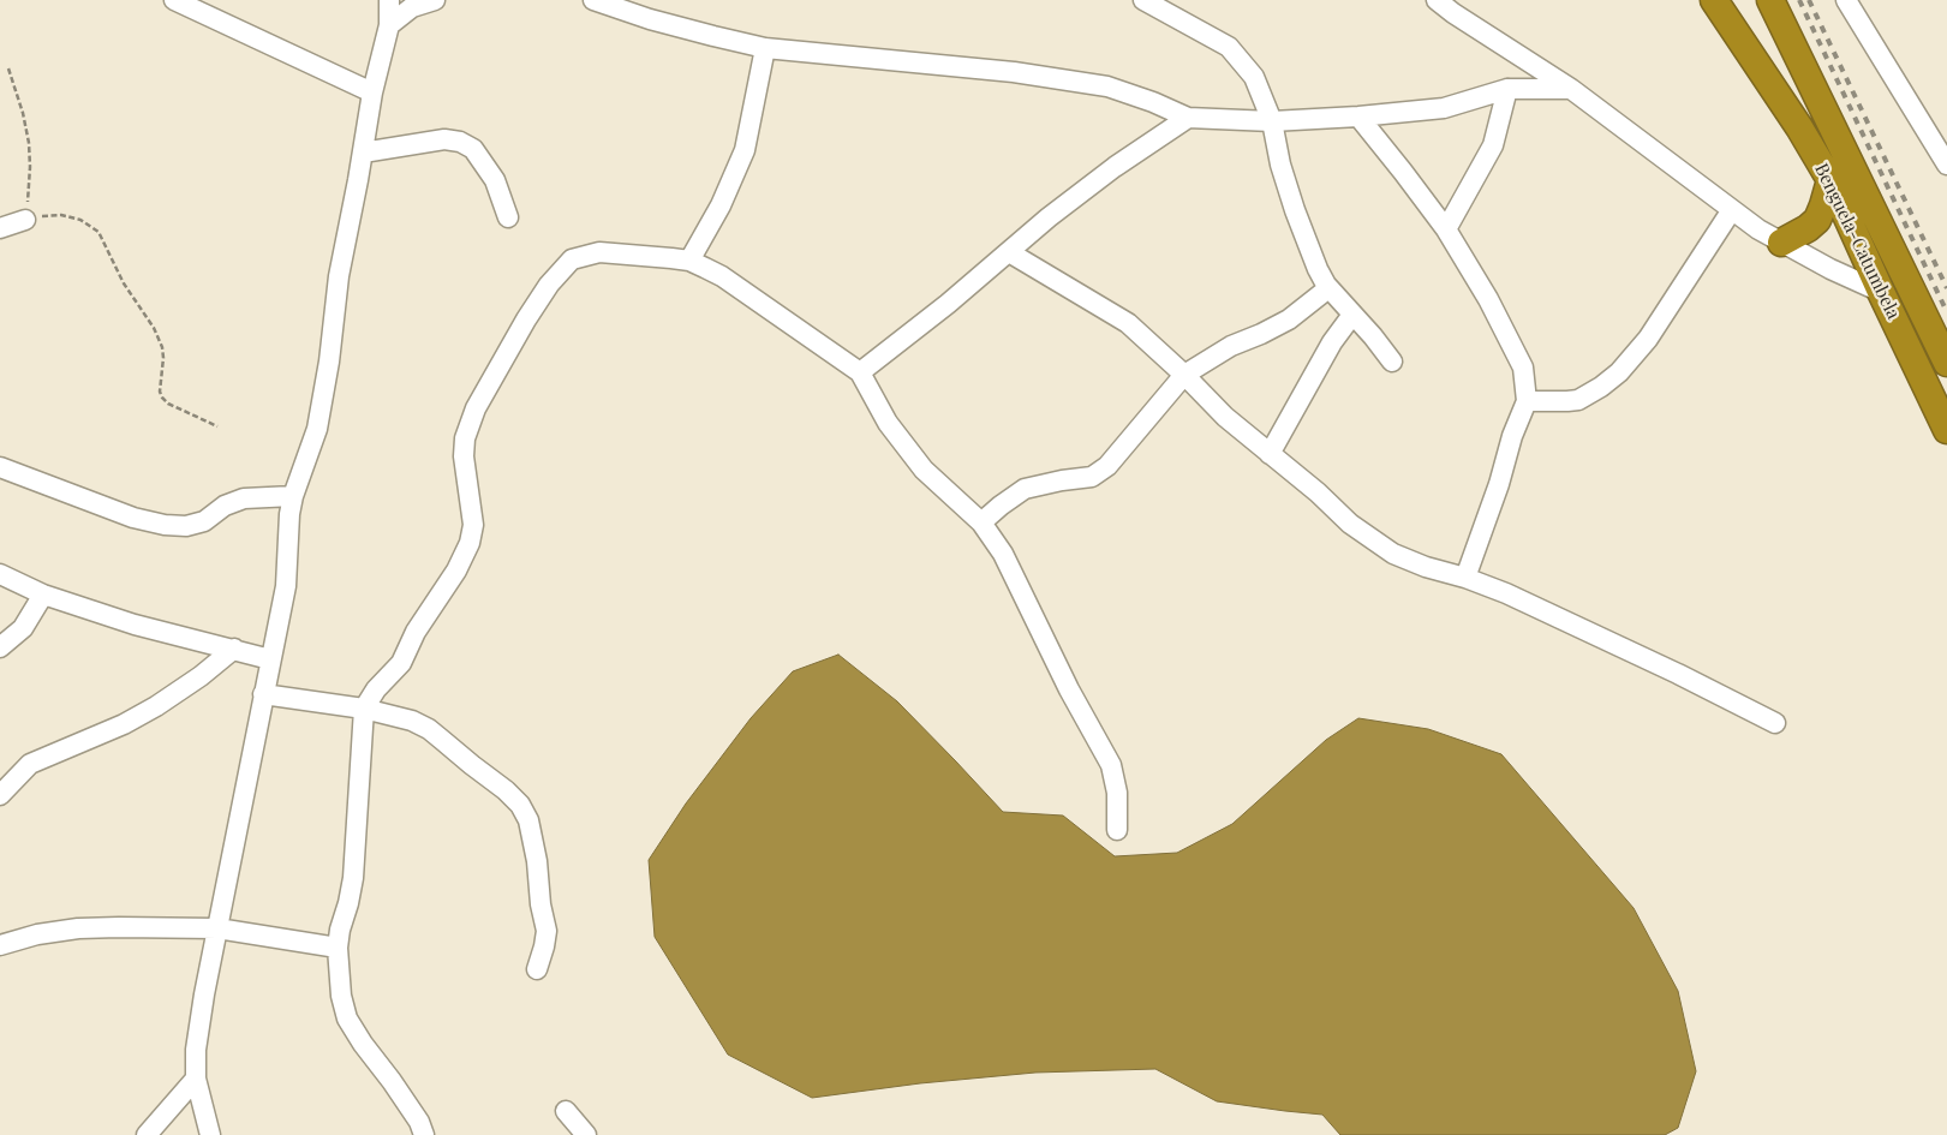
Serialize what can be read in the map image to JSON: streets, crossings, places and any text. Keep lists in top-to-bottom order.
{
  "streets": {
    "highway": ["Benguela-Catumbela"]
  }
}
